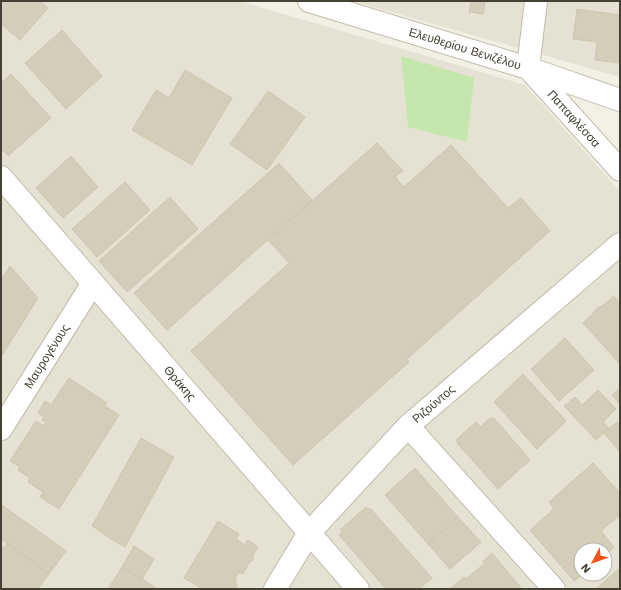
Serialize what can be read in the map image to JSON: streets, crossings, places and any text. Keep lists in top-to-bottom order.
{
  "streets": {
    "street": [
      "Ελευθερίου Βενιζέλου",
      "Παπαφλέσσα",
      "Μαυρογένους",
      "Θράκης",
      "Ριζούντος"
    ]
  },
  "crossings": [
    ["Ελευθερίου Βενιζέλου", "Παπαφλέσσα"],
    ["Μαυρογένους", "Θράκης"],
    ["Θράκης", "Ριζούντος"]
  ],
  "north": "bottom left"
}
